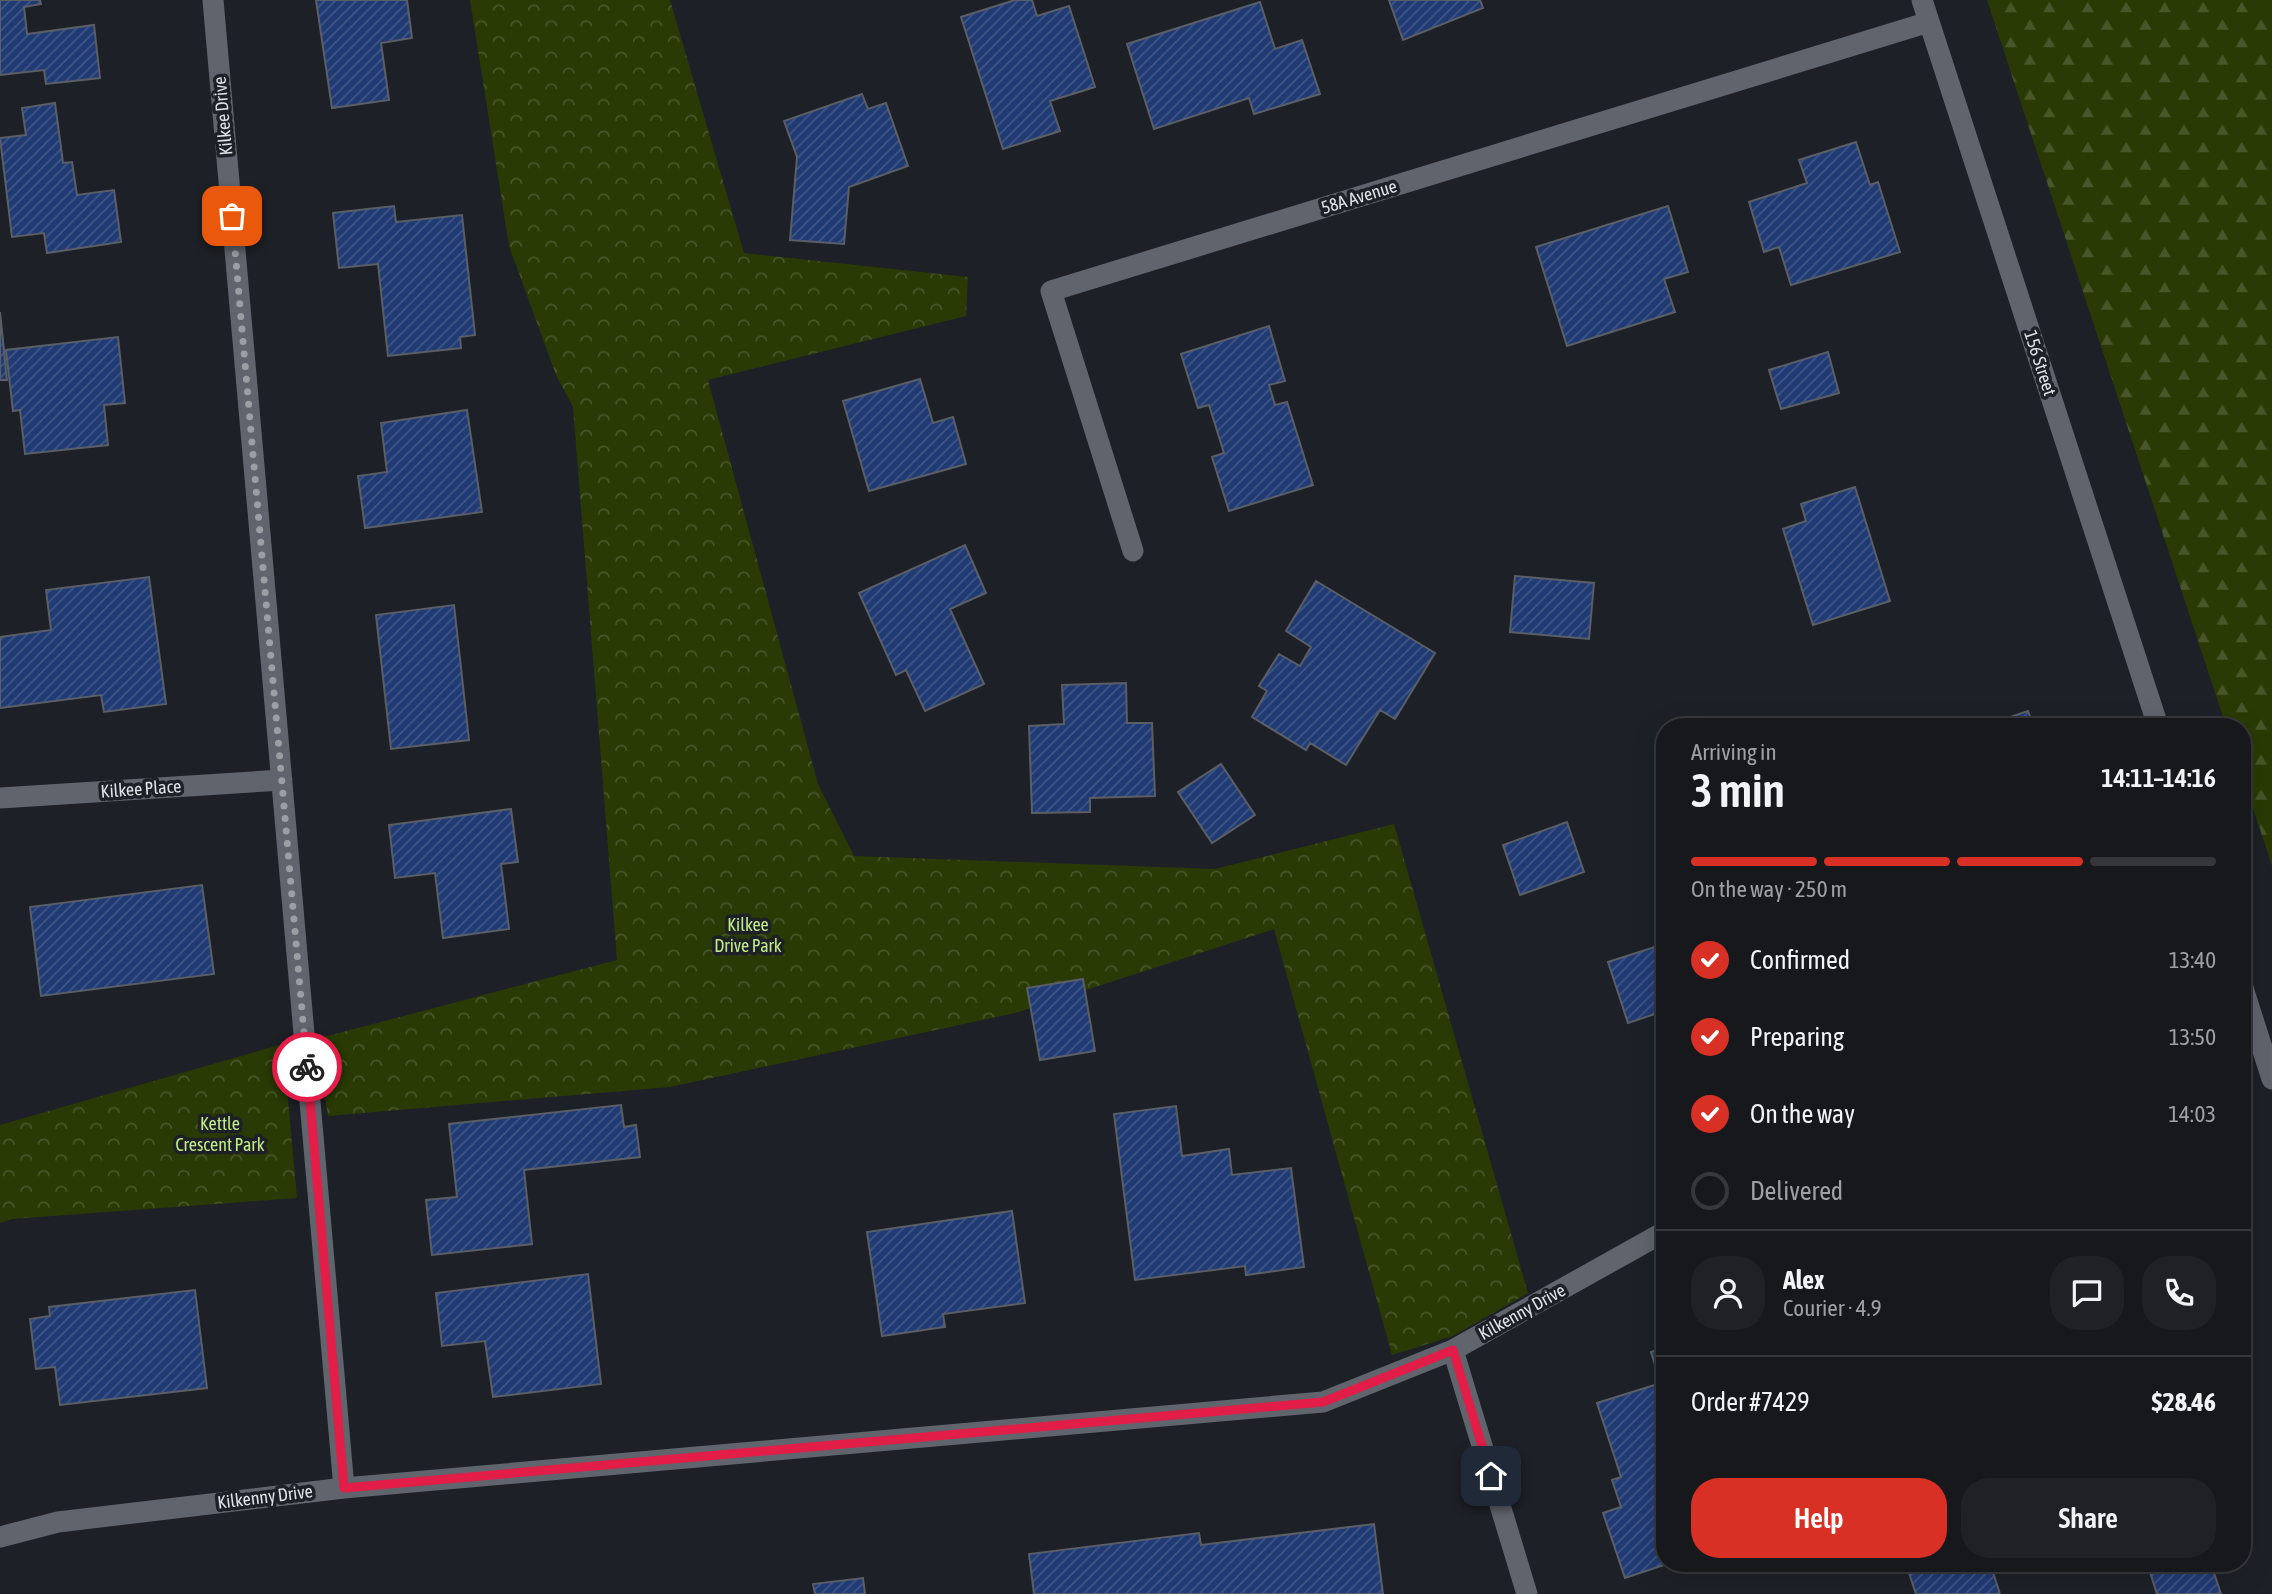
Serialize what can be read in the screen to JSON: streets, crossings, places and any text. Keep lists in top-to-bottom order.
{
  "streets": {
    "street": [
      "Kilkee Drive",
      "58A Avenue",
      "156 Street",
      "Kilkee Place",
      "Kilkenny Drive"
    ]
  },
  "crossings": [
    ["Kilkee Drive", "Kilkee Place"],
    ["Kilkee Drive", "Kilkenny Drive"],
    ["58A Avenue", "156 Street"]
  ],
  "parks": ["Kilkee Drive Park", "Kettle Crescent Park"],
  "page": {
    "heading": ["3 min", "Arriving in", "14:11–14:16"],
    "panel": [
      "Alex",
      "Courier · 4.9",
      "Order #7429",
      "$28.46"
    ],
    "bar": "On the way · 250 m",
    "list": [
      ["Confirmed", "13:40"],
      ["Preparing", "13:50"],
      ["On the way", "14:03"],
      "Delivered"
    ],
    "buttons": ["Help", "Share"]
  }
}
